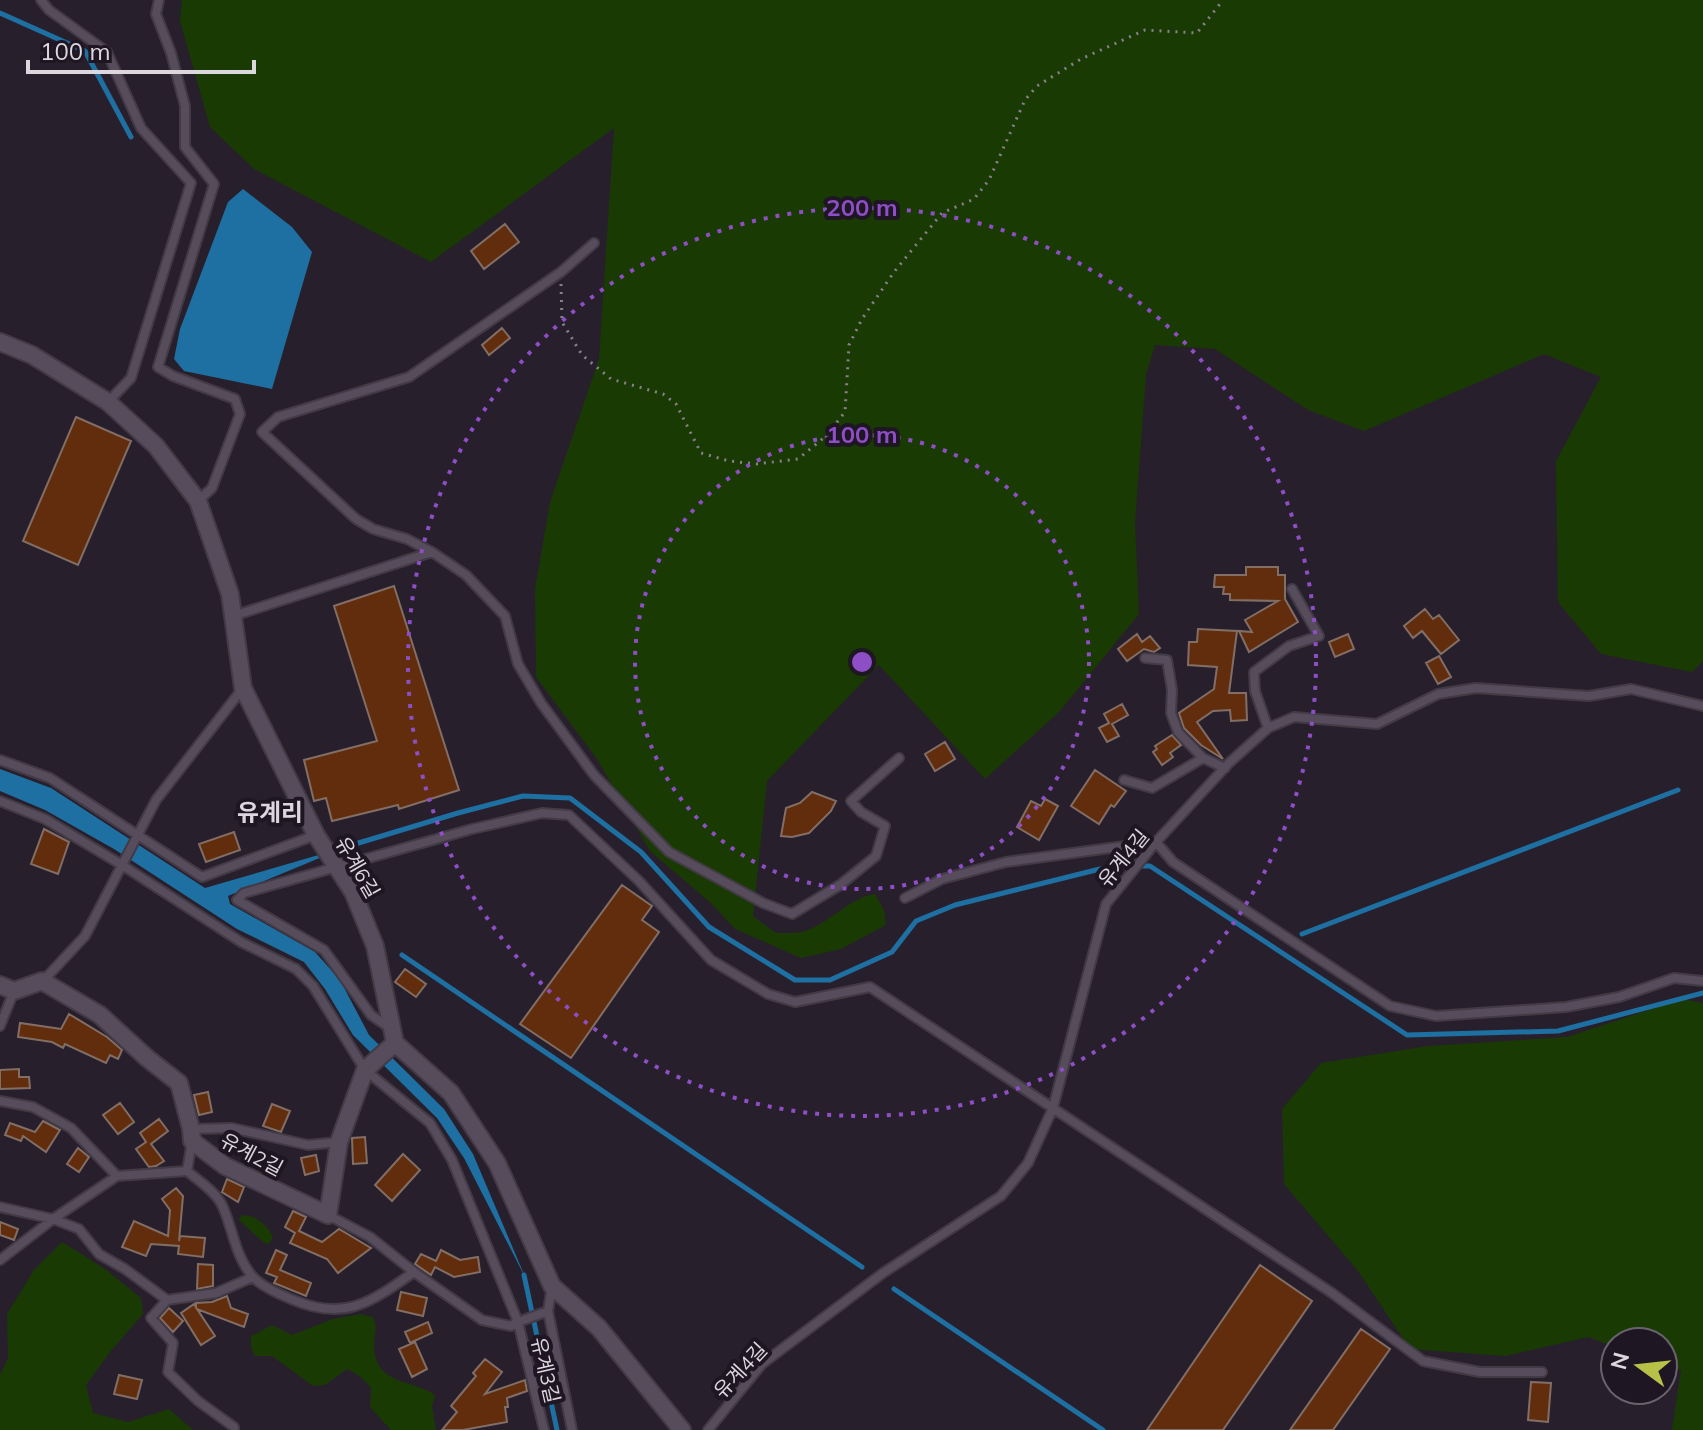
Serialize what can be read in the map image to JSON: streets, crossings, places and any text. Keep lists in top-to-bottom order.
{
  "streets": {
    "street": ["유계6길", "유계2길"],
    "lane": ["유계4길", "유계3길"]
  },
  "crossings": [
    ["유계2길", "유계3길"]
  ],
  "districts": ["유계리"],
  "scale_bar": "100 m",
  "north": "left",
  "rings": ["200 m", "100 m"]
}
